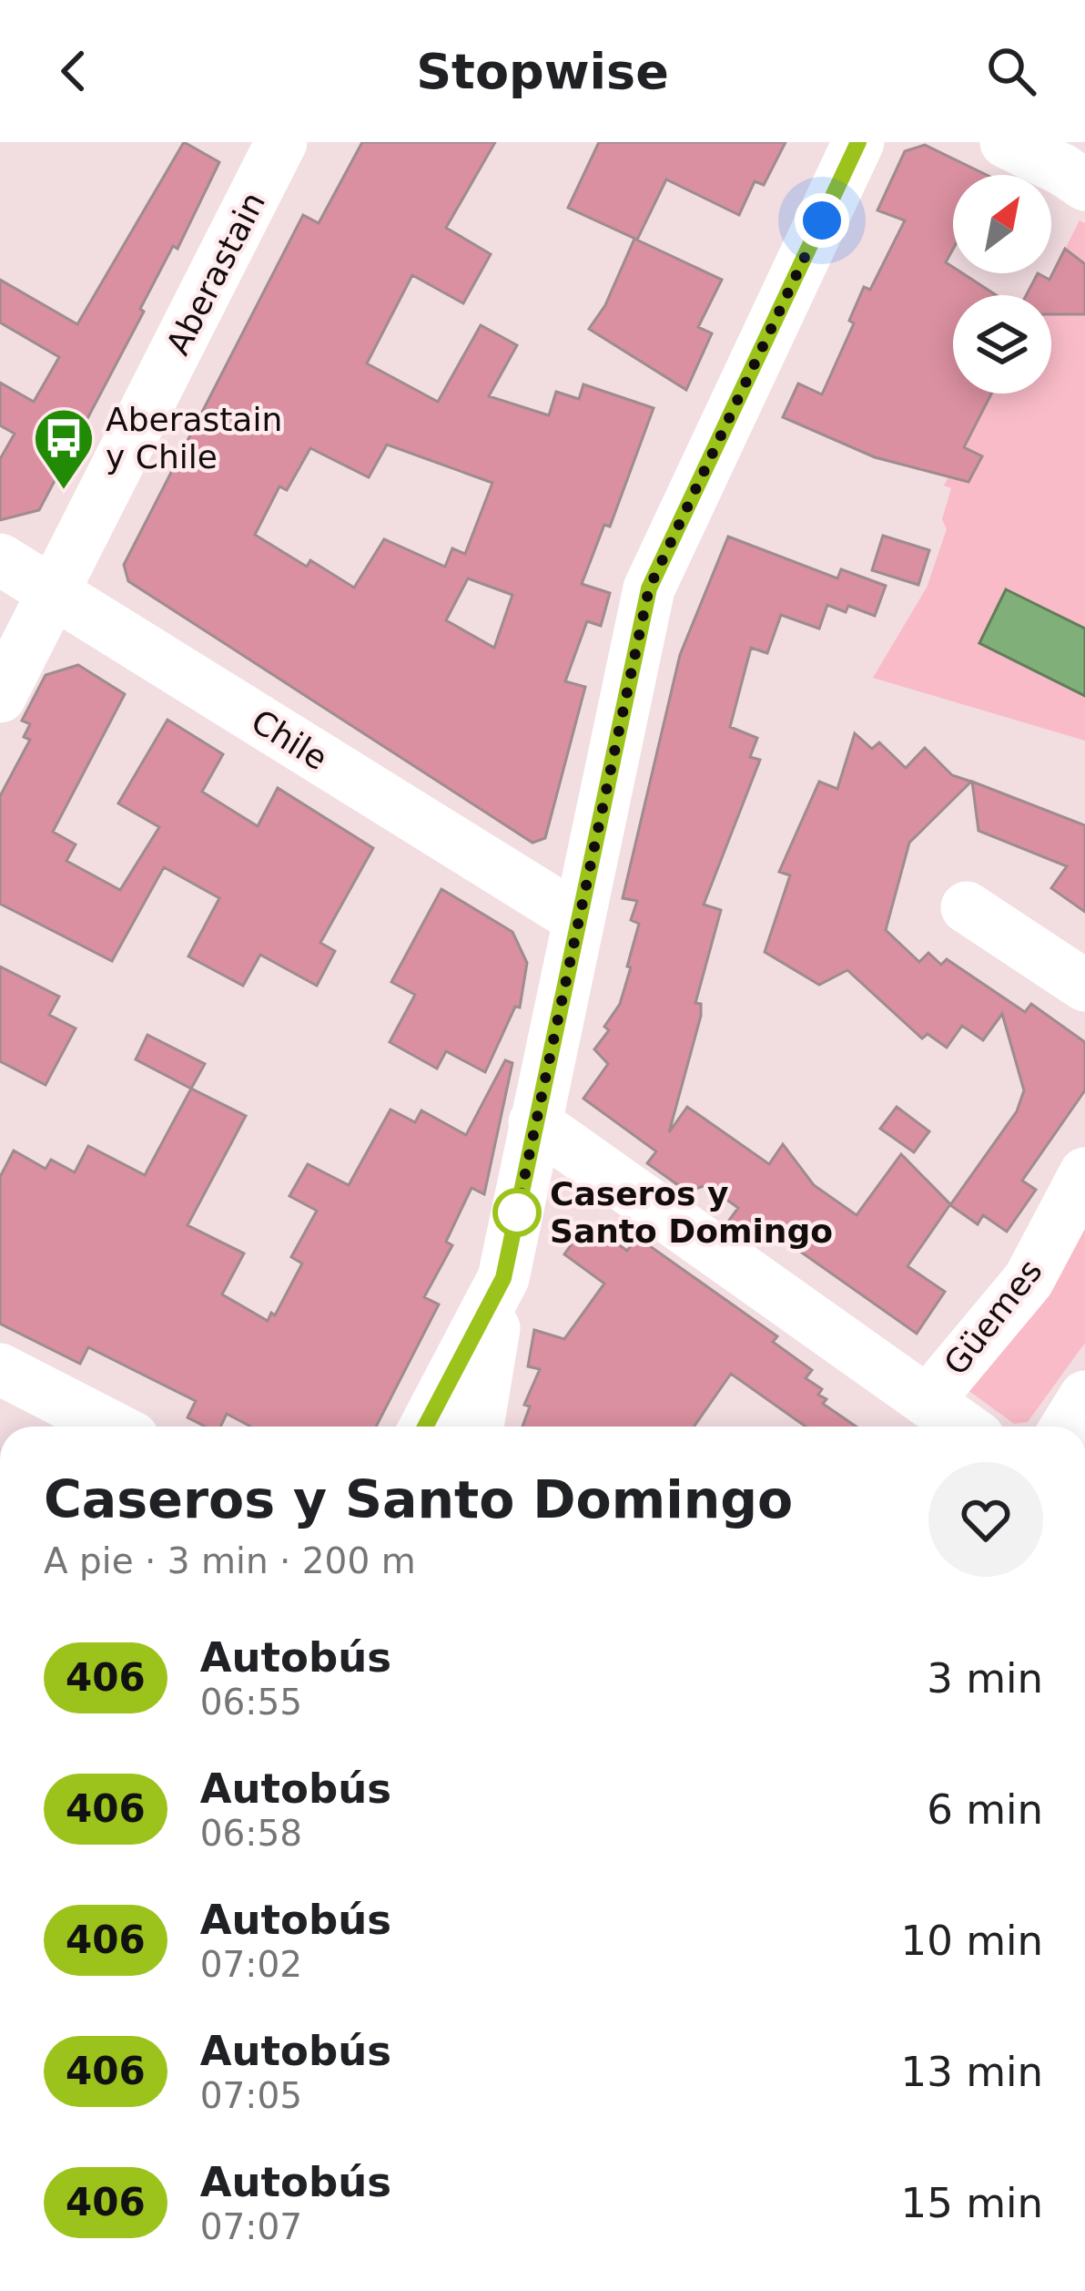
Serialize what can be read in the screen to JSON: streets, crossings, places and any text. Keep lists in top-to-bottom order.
{
  "streets": {
    "street": ["Aberastain", "Chile", "Güemes"]
  },
  "crossings": [
    ["Aberastain", "Chile"]
  ],
  "places": {
    "bus stop": ["Aberastain y Chile"],
    "other": ["Caseros y Santo Domingo"]
  },
  "lines": ["bus line 406"],
  "north": "top right",
  "page": {
    "header": "Stopwise",
    "heading": ["Caseros y Santo Domingo", "A pie · 3 min · 200 m"],
    "list": [
      {
        "mark": "406",
        "name": "Autobús",
        "note": "06:55",
        "value": "3 min"
      },
      {
        "mark": "406",
        "name": "Autobús",
        "note": "06:58",
        "value": "6 min"
      },
      {
        "mark": "406",
        "name": "Autobús",
        "note": "07:02",
        "value": "10 min"
      },
      {
        "mark": "406",
        "name": "Autobús",
        "note": "07:05",
        "value": "13 min"
      },
      {
        "mark": "406",
        "name": "Autobús",
        "note": "07:07",
        "value": "15 min"
      }
    ]
  }
}
